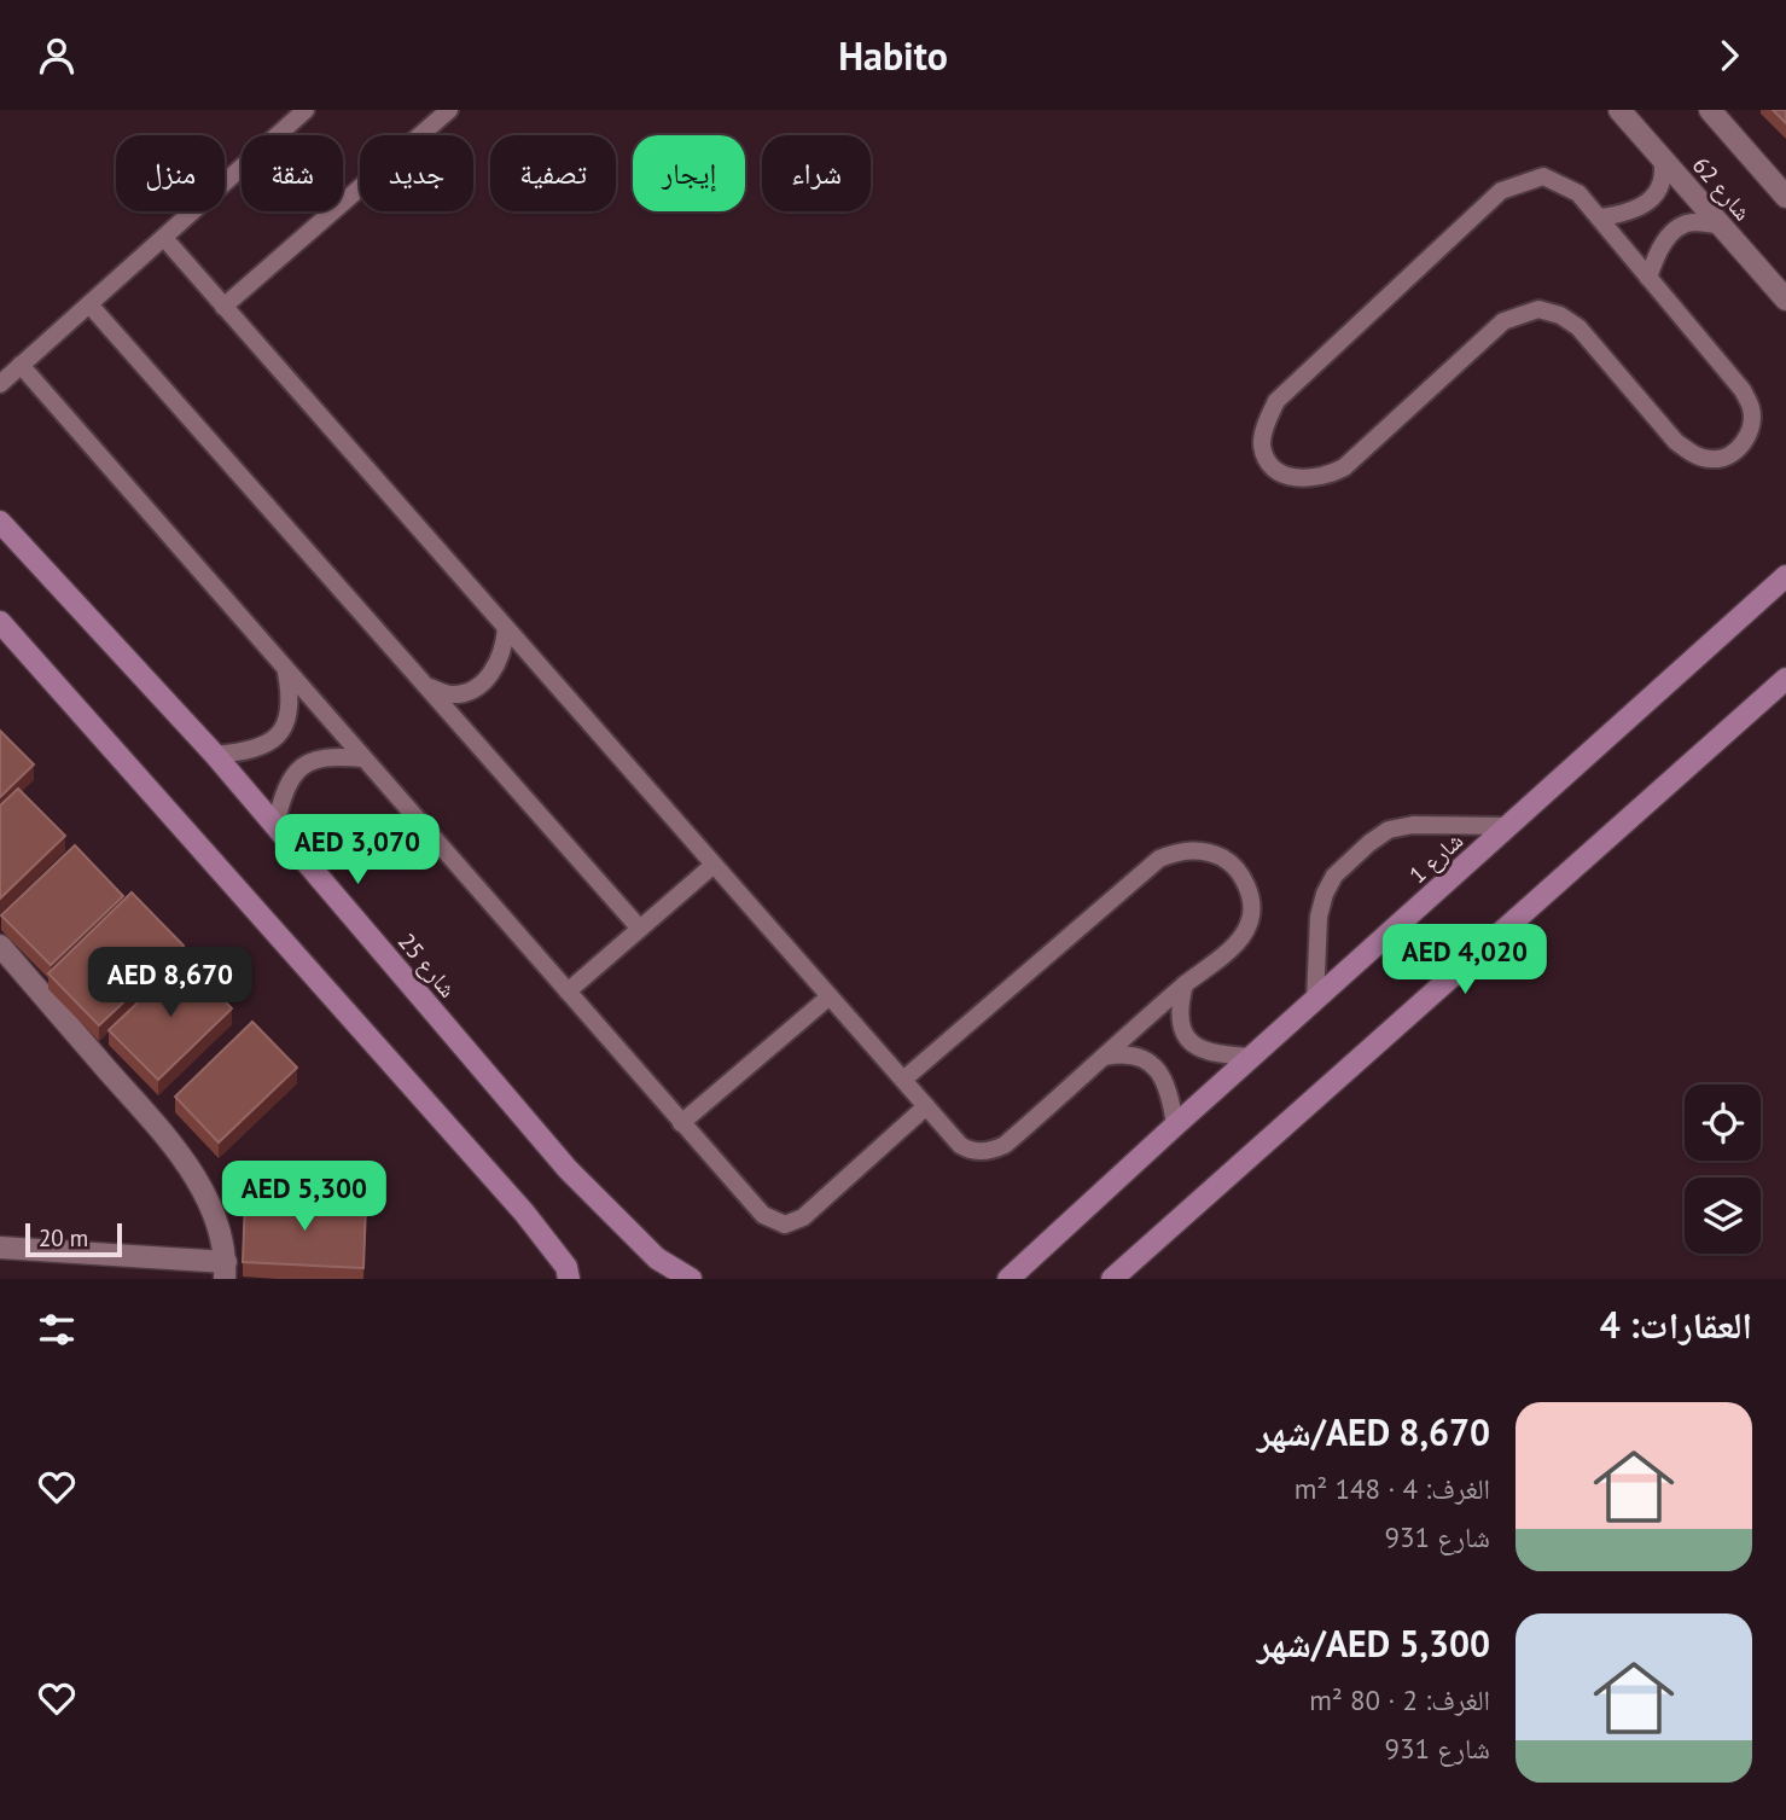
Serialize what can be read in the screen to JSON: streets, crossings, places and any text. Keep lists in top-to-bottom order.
{
  "streets": {
    "street": ["شارع 62", "شارع 1", "شارع 25"]
  },
  "scale_bar": "20 m",
  "page": {
    "header": "Habito",
    "chip": [
      "شراء",
      "إيجار",
      "تصفية",
      "جديد",
      "شقة",
      "منزل"
    ],
    "price": [
      "AED 3,070",
      "AED 4,020",
      "AED 8,670",
      "AED 5,300"
    ],
    "scale": "20 m",
    "heading": "العقارات: 4",
    "list": [
      {
        "name": "AED 8,670/شهر",
        "note": "الغرف: 4 · 148 m² · شارع 931"
      },
      {
        "name": "AED 5,300/شهر",
        "note": "الغرف: 2 · 80 m² · شارع 931"
      }
    ]
  }
}
